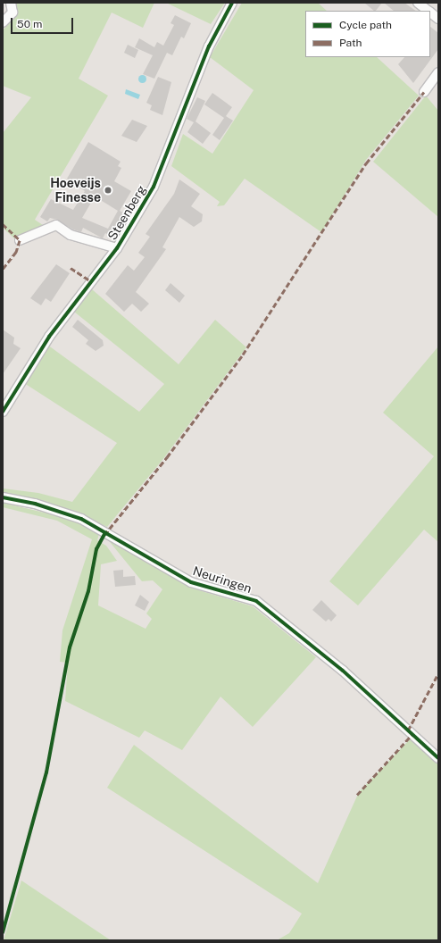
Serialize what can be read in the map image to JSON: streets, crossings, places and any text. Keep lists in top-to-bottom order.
{
  "streets": {
    "street": ["Steenberg", "Neuringen"]
  },
  "places": ["Hoeveijs Finesse"],
  "legend": ["Cycle path", "Path"],
  "scale_bar": "50 m"
}
